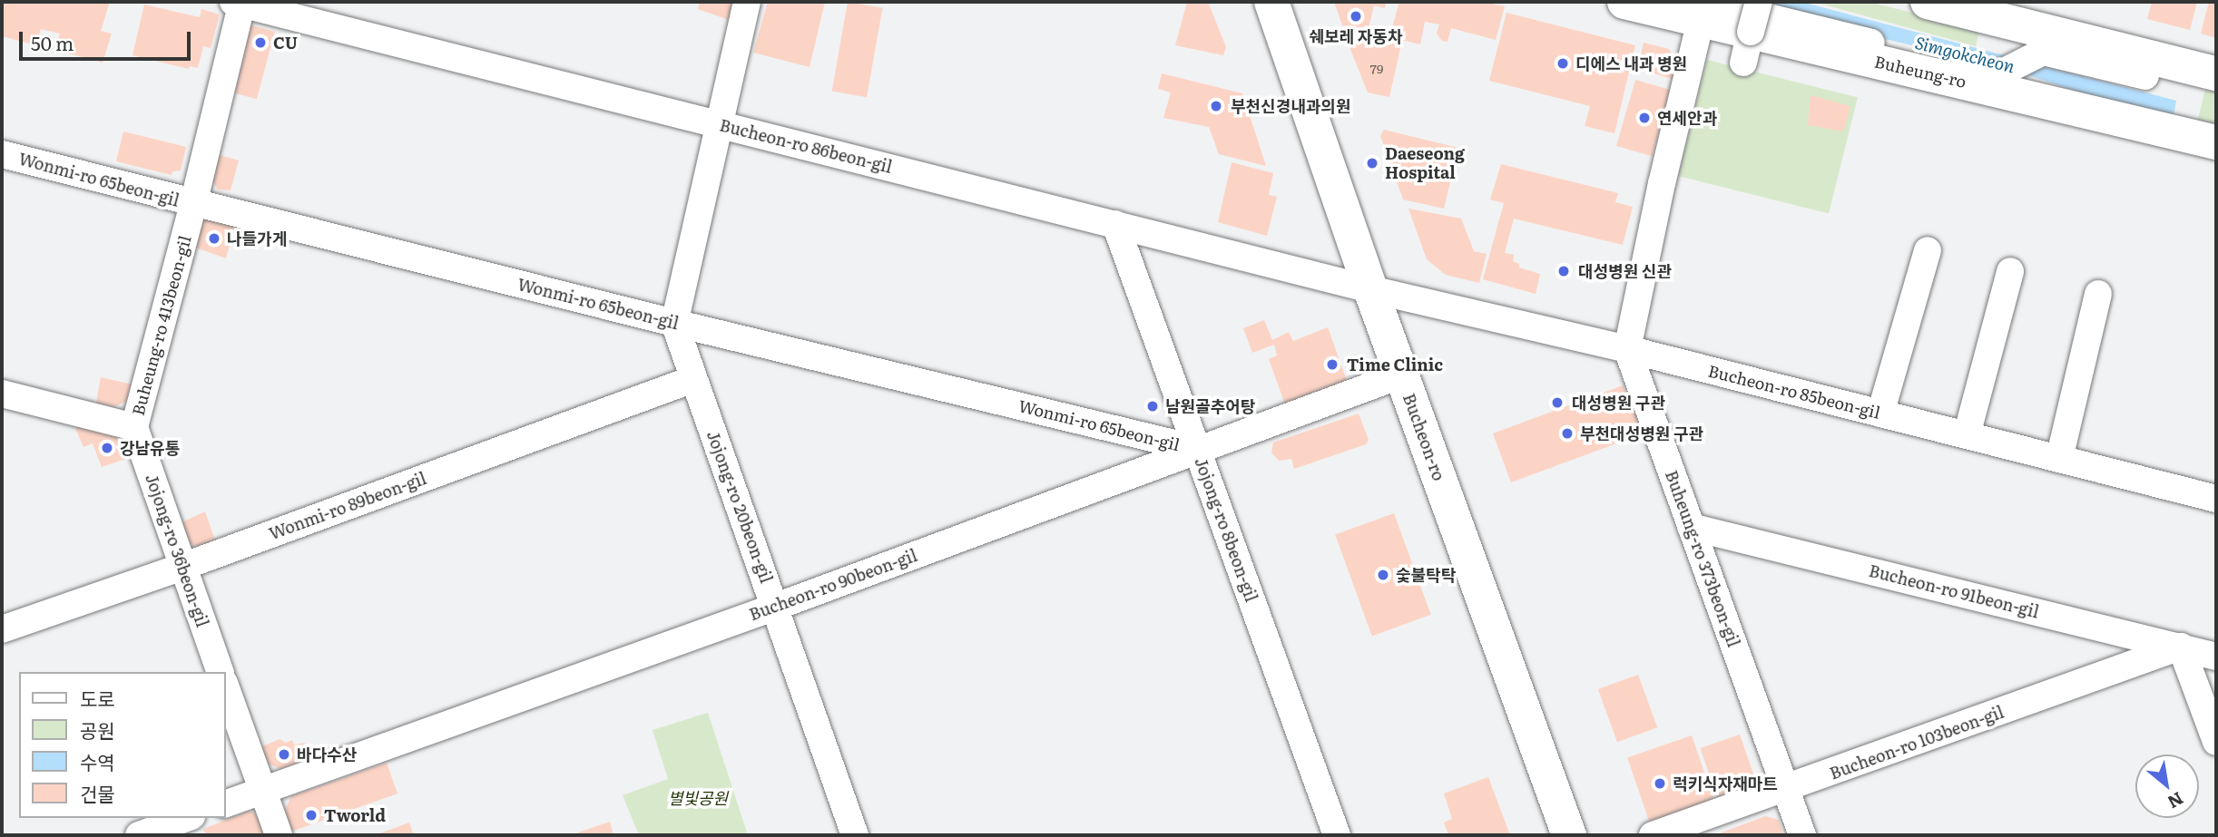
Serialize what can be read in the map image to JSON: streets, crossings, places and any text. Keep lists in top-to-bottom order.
{
  "streets": {
    "street": [
      "Buheung-ro",
      "Bucheon-ro 86beon-gil",
      "Wonmi-ro 65beon-gil",
      "Buheung-ro 413beon-gil",
      "Bucheon-ro 85beon-gil",
      "Bucheon-ro",
      "Wonmi-ro 89beon-gil",
      "Jojong-ro 20beon-gil",
      "Jojong-ro 8beon-gil",
      "Jojong-ro 36beon-gil",
      "Buheung-ro 373beon-gil",
      "Bucheon-ro 90beon-gil",
      "Bucheon-ro 91beon-gil",
      "Bucheon-ro 103beon-gil"
    ]
  },
  "crossings": [
    ["Bucheon-ro 86beon-gil", "Buheung-ro 413beon-gil"],
    ["Bucheon-ro 86beon-gil", "Bucheon-ro 85beon-gil"],
    ["Bucheon-ro 86beon-gil", "Bucheon-ro"],
    ["Bucheon-ro 86beon-gil", "Jojong-ro 8beon-gil"],
    ["Wonmi-ro 65beon-gil", "Buheung-ro 413beon-gil"],
    ["Wonmi-ro 65beon-gil", "Jojong-ro 20beon-gil"],
    ["Wonmi-ro 65beon-gil", "Jojong-ro 8beon-gil"],
    ["Wonmi-ro 65beon-gil", "Bucheon-ro 90beon-gil"],
    ["Buheung-ro 413beon-gil", "Jojong-ro 36beon-gil"],
    ["Bucheon-ro 85beon-gil", "Bucheon-ro"],
    ["Bucheon-ro 85beon-gil", "Buheung-ro 373beon-gil"],
    ["Bucheon-ro", "Bucheon-ro 90beon-gil"],
    ["Wonmi-ro 89beon-gil", "Jojong-ro 20beon-gil"],
    ["Wonmi-ro 89beon-gil", "Jojong-ro 36beon-gil"],
    ["Jojong-ro 20beon-gil", "Bucheon-ro 90beon-gil"],
    ["Jojong-ro 8beon-gil", "Bucheon-ro 90beon-gil"],
    ["Buheung-ro 373beon-gil", "Bucheon-ro 91beon-gil"],
    ["Buheung-ro 373beon-gil", "Bucheon-ro 103beon-gil"],
    ["Bucheon-ro 91beon-gil", "Bucheon-ro 103beon-gil"]
  ],
  "water": ["Simgokcheon"],
  "parks": ["별빛공원"],
  "places": [
    "쉐보레 자동차",
    "CU",
    "디에스 내과 병원",
    "부천신경내과의원",
    "연세안과",
    "Daeseong Hospital",
    "나들가게",
    "대성병원 신관",
    "Time Clinic",
    "대성병원 구관",
    "남원골추어탕",
    "부천대성병원 구관",
    "강남유통",
    "숯불탁탁",
    "바다수산",
    "럭키식자재마트",
    "Tworld"
  ],
  "house_numbers": ["79"],
  "legend": [
    "도로",
    "공원",
    "수역",
    "건물"
  ],
  "scale_bar": "50 m",
  "north": "bottom right"
}
